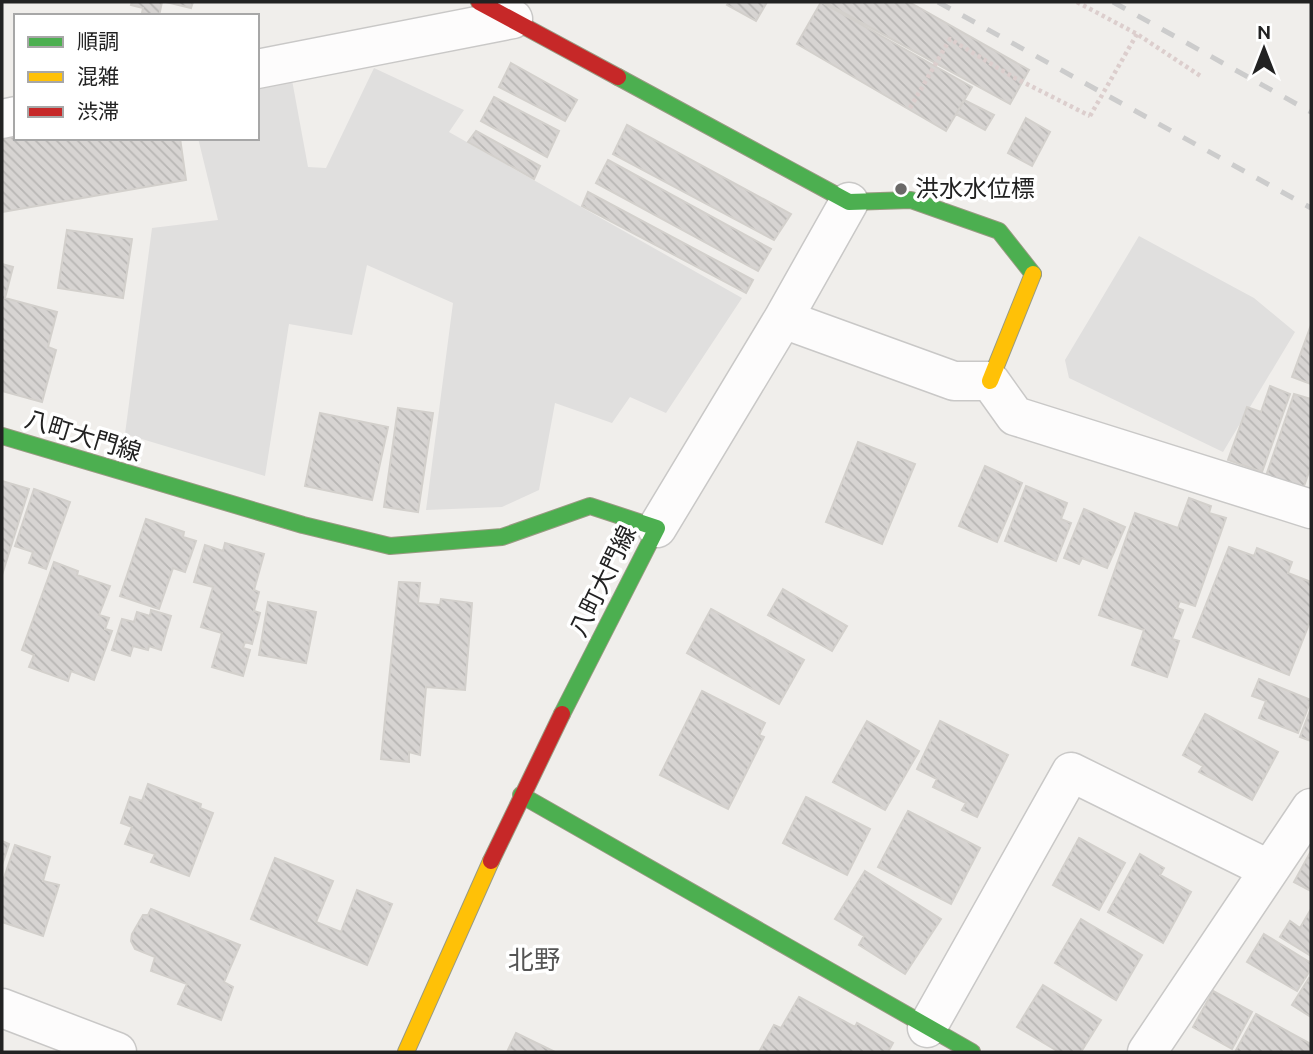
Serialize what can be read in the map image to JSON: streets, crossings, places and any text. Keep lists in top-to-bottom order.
{
  "streets": {
    "main road": ["八町大門線"]
  },
  "districts": ["北野"],
  "places": ["洪水水位標"],
  "legend": ["順調", "混雑", "渋滞"],
  "north": "top"
}
